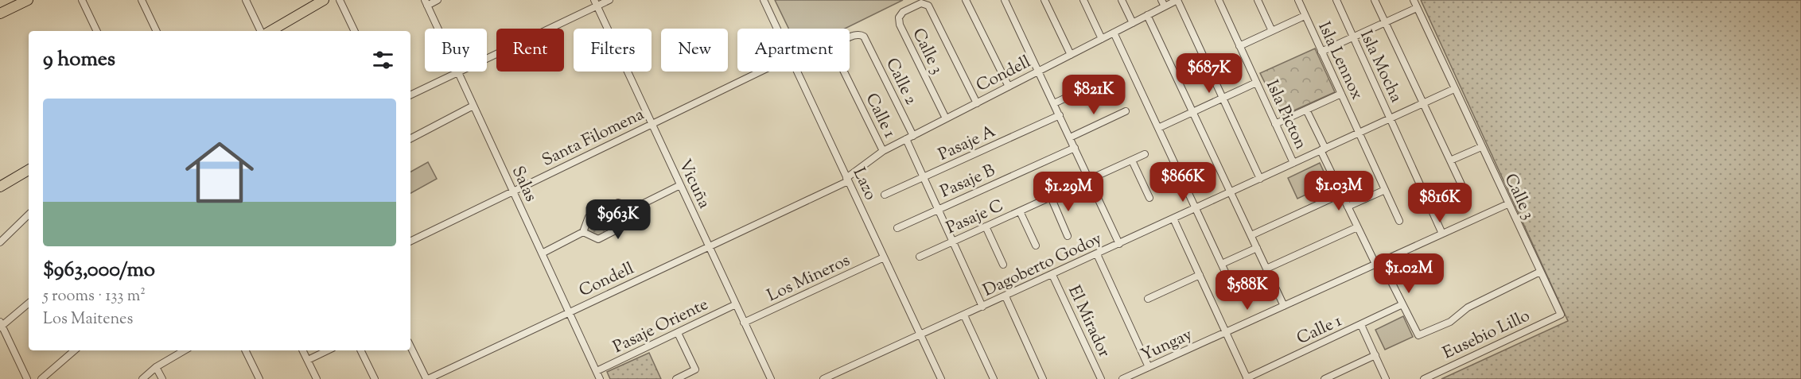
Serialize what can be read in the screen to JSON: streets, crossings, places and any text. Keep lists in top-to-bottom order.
{
  "streets": {
    "street": [
      "Calle 3",
      "Isla Lennox",
      "Isla Mocha",
      "Condell",
      "Calle 2",
      "Isla Picton",
      "Calle 1",
      "Santa Filomena",
      "Pasaje A",
      "Pasaje B",
      "Salas",
      "Vicuña",
      "Lazo",
      "Pasaje C",
      "Dagoberto Godoy",
      "Los Mineros",
      "El Mirador",
      "Pasaje Oriente",
      "Eusebio Lillo",
      "Yungay"
    ]
  },
  "crossings": [
    ["Calle 3", "Condell"],
    ["Calle 3", "Dagoberto Godoy"],
    ["Calle 3", "Eusebio Lillo"],
    ["Calle 3", "Yungay"],
    ["Isla Lennox", "Dagoberto Godoy"],
    ["Isla Mocha", "Dagoberto Godoy"],
    ["Isla Mocha", "Yungay"],
    ["Condell", "Calle 2"],
    ["Condell", "Calle 1"],
    ["Condell", "Salas"],
    ["Condell", "Vicuña"],
    ["Condell", "Lazo"],
    ["Isla Picton", "Dagoberto Godoy"],
    ["Calle 1", "Pasaje A"],
    ["Calle 1", "Pasaje B"],
    ["Calle 1", "Pasaje C"],
    ["Calle 1", "Dagoberto Godoy"],
    ["Santa Filomena", "Salas"],
    ["Santa Filomena", "Vicuña"],
    ["Salas", "Pasaje Oriente"],
    ["Vicuña", "Los Mineros"],
    ["Vicuña", "Pasaje Oriente"],
    ["Lazo", "Dagoberto Godoy"],
    ["Lazo", "Los Mineros"],
    ["Dagoberto Godoy", "El Mirador"]
  ],
  "page": {
    "chip": [
      "Buy",
      "Rent",
      "Filters",
      "New",
      "Apartment"
    ],
    "heading": "9 homes",
    "price": [
      "$687K",
      "$821K",
      "$866K",
      "$1.03M",
      "$1.29M",
      "$816K",
      "$963K",
      "$1.02M",
      "$588K"
    ],
    "list": [
      {
        "name": "$963,000/mo",
        "note": "5 rooms · 133 m² · Los Maitenes"
      }
    ]
  }
}
